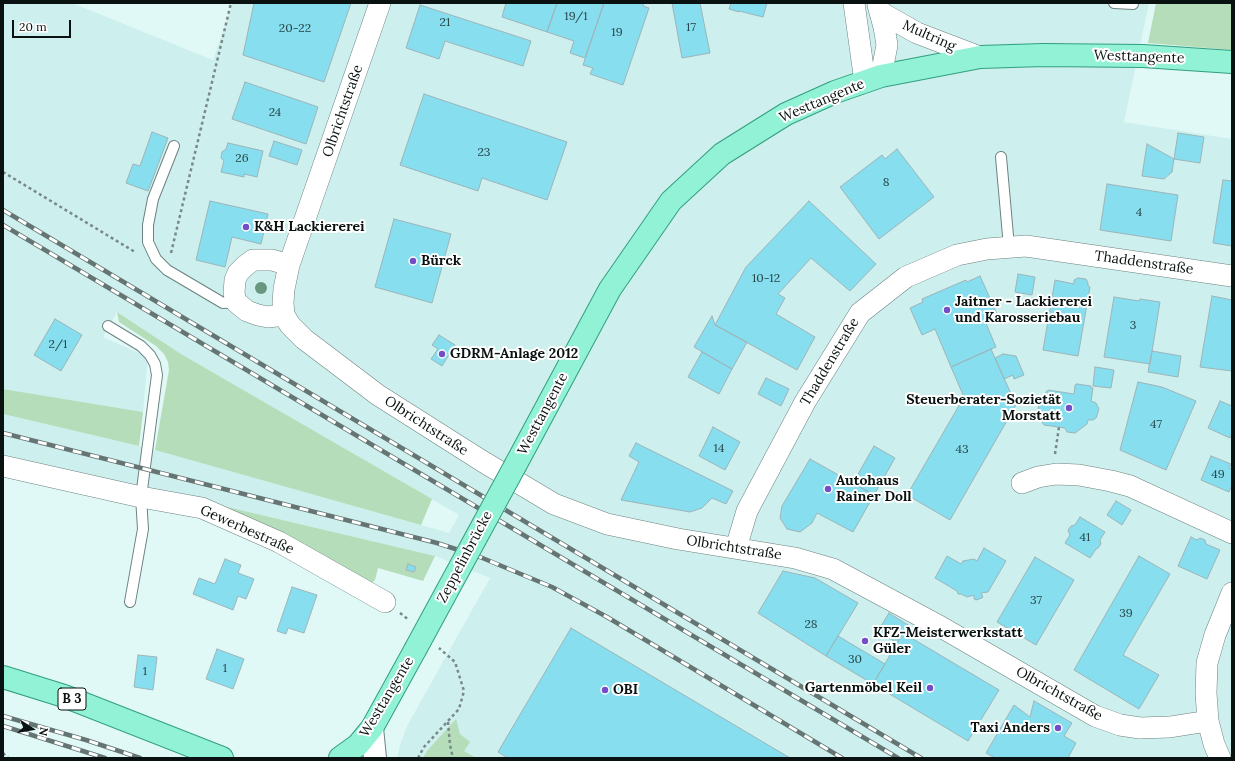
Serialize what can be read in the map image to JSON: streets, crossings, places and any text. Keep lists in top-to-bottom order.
{
  "streets": {
    "main road": ["Westtangente", "Zeppelinbrücke", "B 3"],
    "street": [
      "Multring",
      "Olbrichtstraße",
      "Thaddenstraße",
      "Gewerbestraße"
    ]
  },
  "crossings": [
    ["Multring", "Westtangente"],
    ["Westtangente", "Zeppelinbrücke"],
    ["Olbrichtstraße", "Thaddenstraße"]
  ],
  "places": [
    "K&H Lackiererei",
    "Bürck",
    "Jaitner - Lackiererei und Karosseriebau",
    "GDRM-Anlage 2012",
    "Steuerberater-Sozietät Morstatt",
    "Autohaus Rainer Doll",
    "KFZ-Meisterwerkstatt Güler",
    "Gartenmöbel Keil",
    "OBI",
    "Taxi Anders"
  ],
  "house_numbers": [
    "19/1",
    "21",
    "17",
    "20-22",
    "19",
    "24",
    "23",
    "26",
    "8",
    "4",
    "10-12",
    "3",
    "2/1",
    "47",
    "14",
    "43",
    "49",
    "41",
    "37",
    "39",
    "28",
    "30",
    "1",
    "1"
  ],
  "scale_bar": "20 m",
  "north": "right"
}
